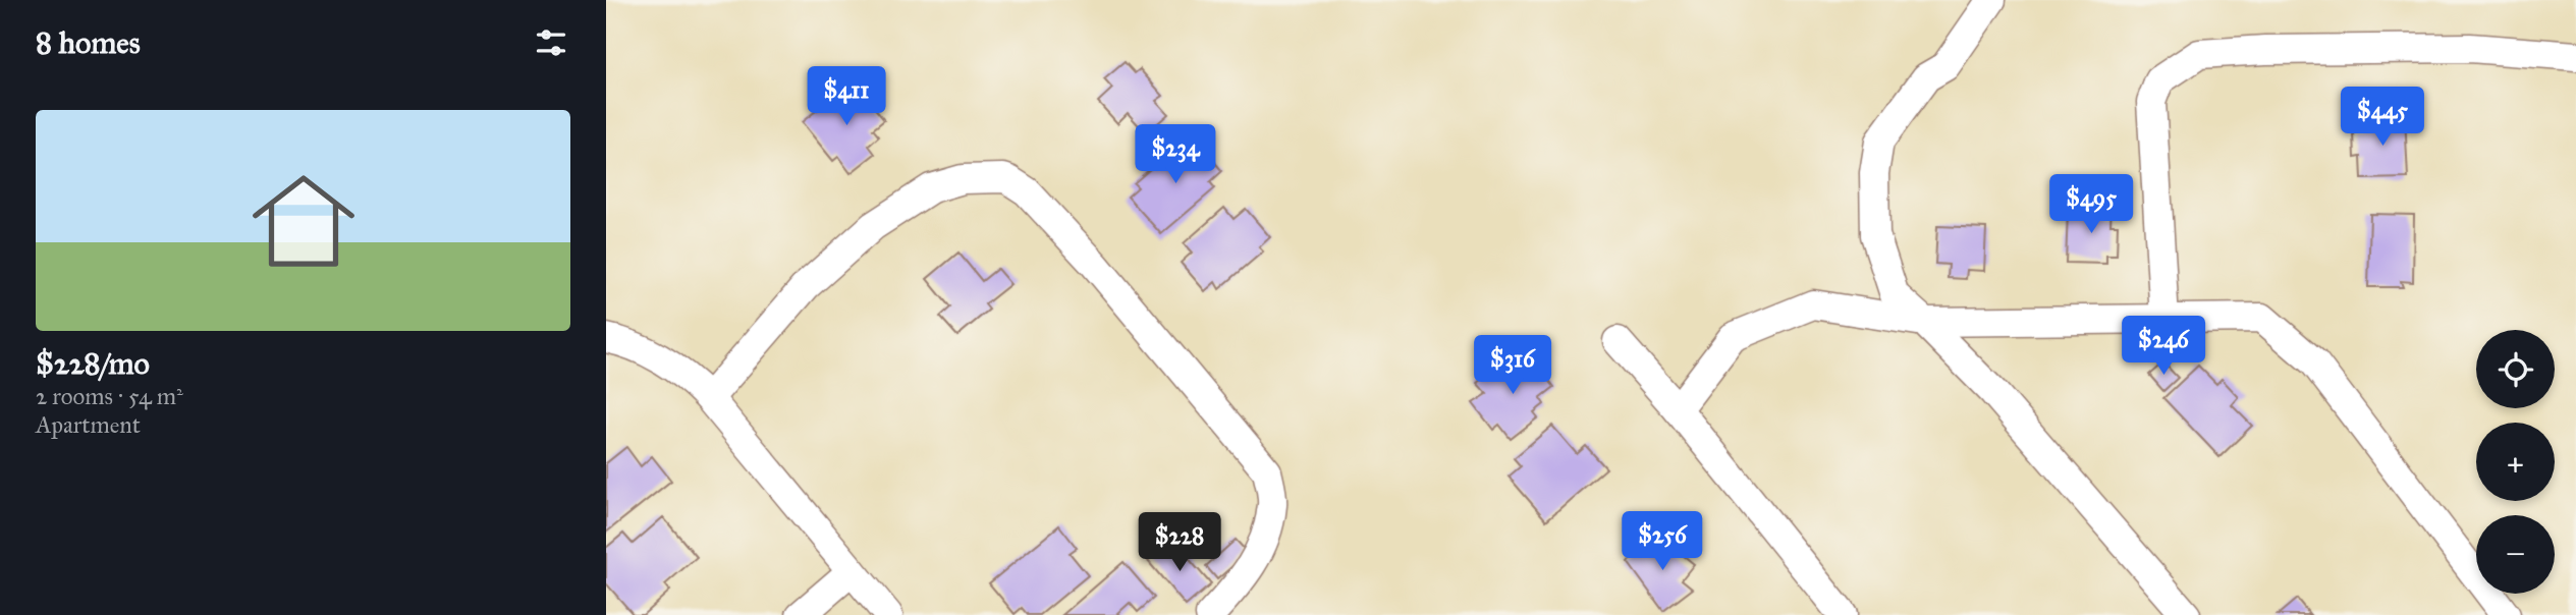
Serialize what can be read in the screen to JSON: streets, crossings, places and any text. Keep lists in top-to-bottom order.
{
  "page": {
    "heading": "8 homes",
    "price": [
      "$411",
      "$445",
      "$234",
      "$495",
      "$246",
      "$316",
      "$256",
      "$228"
    ],
    "list": [
      {
        "name": "$228/mo",
        "note": "2 rooms · 54 m² · Apartment"
      }
    ],
    "map_buttons": ["+", "−"]
  }
}
